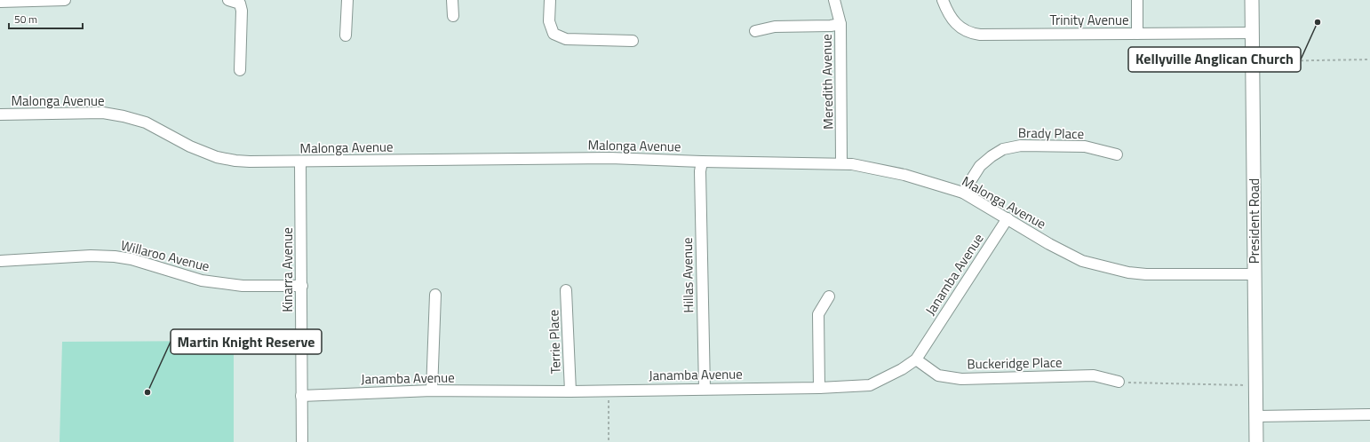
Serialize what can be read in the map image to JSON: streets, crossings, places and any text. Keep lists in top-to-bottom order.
{
  "streets": {
    "street": [
      "Trinity Avenue",
      "Meredith Avenue",
      "Malonga Avenue",
      "Brady Place",
      "President Road",
      "Willaroo Avenue",
      "Kinarra Avenue",
      "Janamba Avenue",
      "Hillas Avenue",
      "Terrie Place",
      "Buckeridge Place"
    ]
  },
  "crossings": [
    ["Trinity Avenue", "President Road"],
    ["Meredith Avenue", "Malonga Avenue"],
    ["Malonga Avenue", "Brady Place"],
    ["Malonga Avenue", "President Road"],
    ["Malonga Avenue", "Kinarra Avenue"],
    ["Malonga Avenue", "Janamba Avenue"],
    ["Malonga Avenue", "Hillas Avenue"],
    ["Willaroo Avenue", "Kinarra Avenue"],
    ["Kinarra Avenue", "Janamba Avenue"],
    ["Janamba Avenue", "Hillas Avenue"],
    ["Janamba Avenue", "Terrie Place"],
    ["Janamba Avenue", "Buckeridge Place"]
  ],
  "places": ["Kellyville Anglican Church", "Martin Knight Reserve"],
  "scale_bar": "50 m"
}
